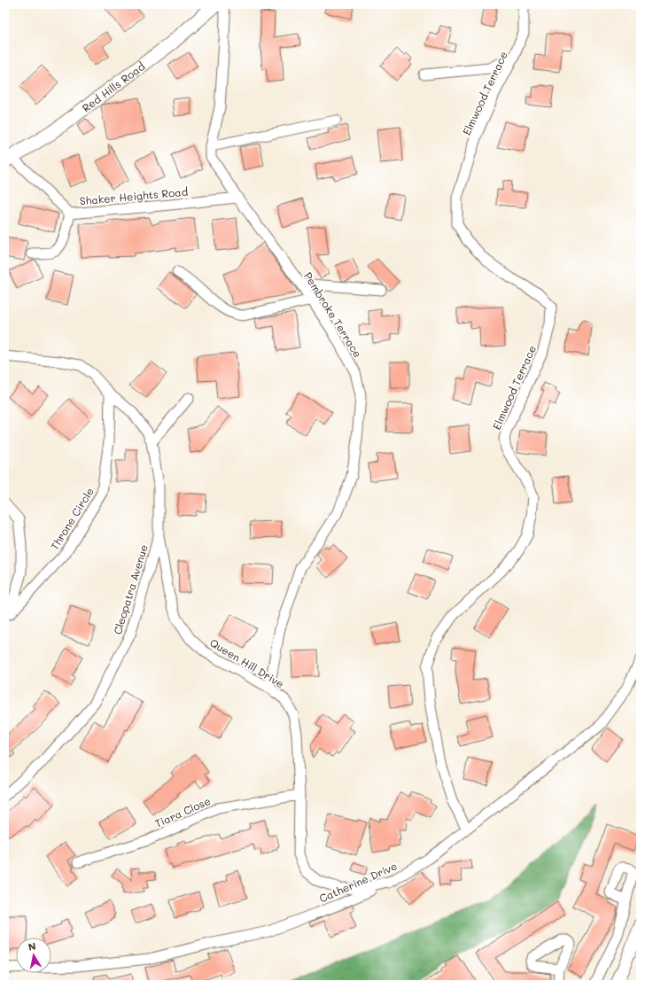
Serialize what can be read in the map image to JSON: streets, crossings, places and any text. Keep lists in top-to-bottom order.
{
  "streets": {
    "main road": ["Red Hills Road"],
    "street": [
      "Elmwood Terrace",
      "Shaker Heights Road",
      "Pembroke Terrace",
      "Throne Circle",
      "Cleopatra Avenue",
      "Queen Hill Drive",
      "Tiara Close",
      "Catherine Drive"
    ]
  },
  "crossings": [
    ["Red Hills Road", "Shaker Heights Road"],
    ["Elmwood Terrace", "Catherine Drive"],
    ["Shaker Heights Road", "Pembroke Terrace"],
    ["Pembroke Terrace", "Queen Hill Drive"],
    ["Throne Circle", "Queen Hill Drive"],
    ["Cleopatra Avenue", "Queen Hill Drive"],
    ["Queen Hill Drive", "Tiara Close"],
    ["Queen Hill Drive", "Catherine Drive"]
  ],
  "north": "top"
}
